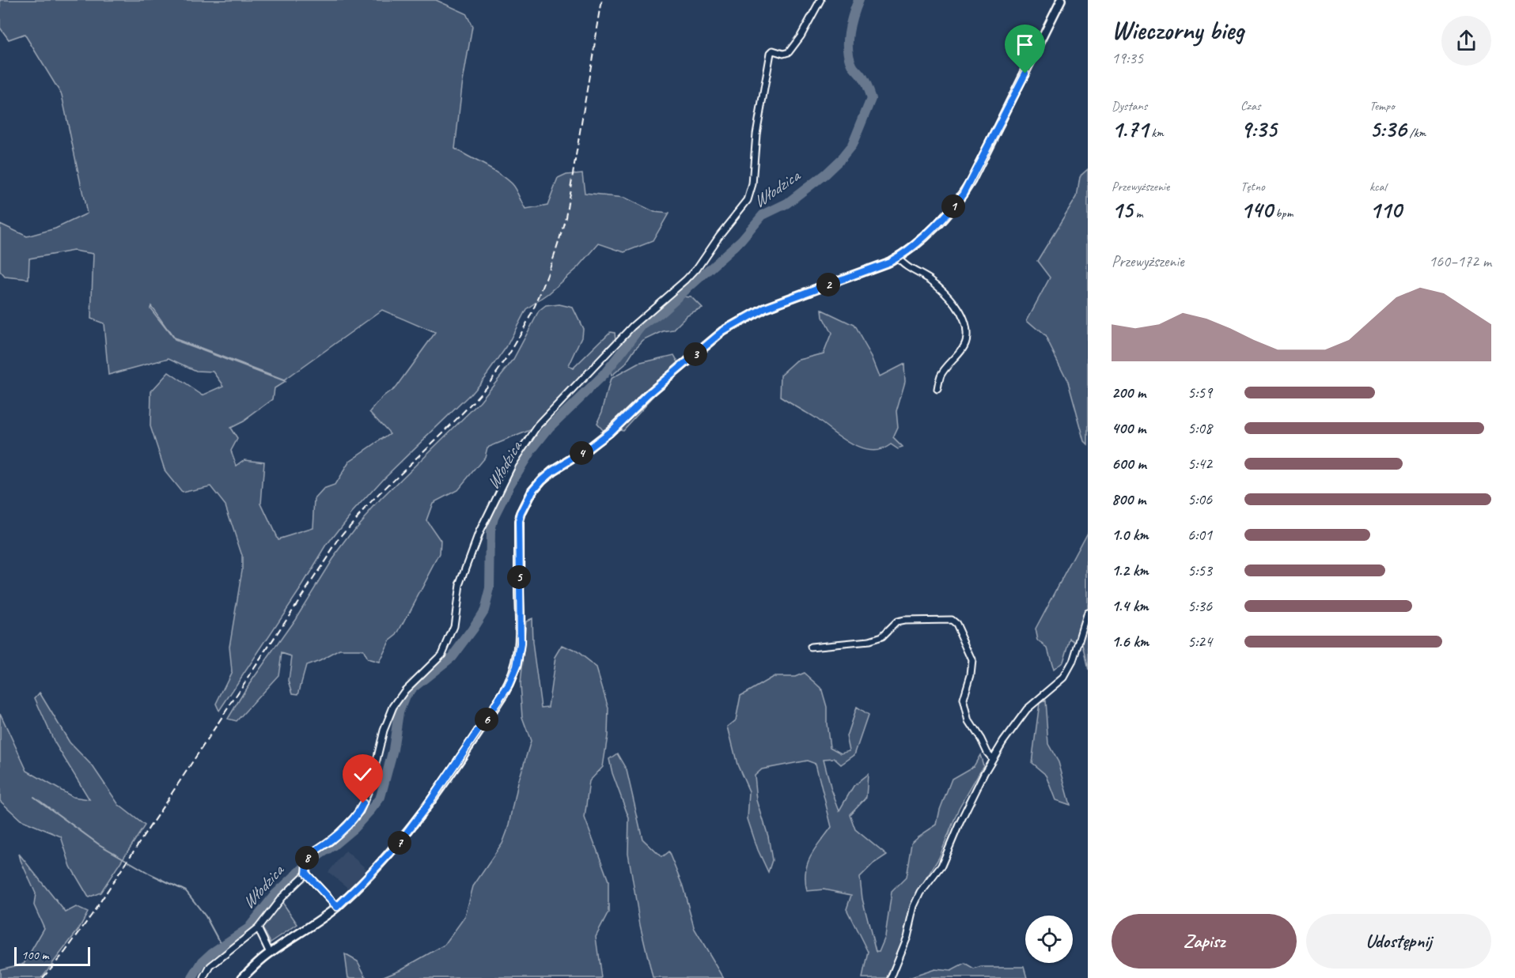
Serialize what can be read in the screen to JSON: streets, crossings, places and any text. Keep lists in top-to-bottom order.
{
  "water": ["Włodzica"],
  "scale_bar": "100 m",
  "page": {
    "heading": ["Wieczorny bieg", "19:35"],
    "stats": [
      ["Dystans", "1.71 km"],
      ["Czas", "9:35"],
      ["Tempo", "5:36 /km"],
      ["Przewyższenie", "15 m"],
      ["Tętno", "140 bpm"],
      ["kcal", "110"]
    ],
    "pins": [
      "1",
      "2",
      "3",
      "4",
      "5",
      "6",
      "7",
      "8"
    ],
    "chart": ["Przewyższenie", "160–172 m"],
    "list": [
      {
        "name": "200 m",
        "note": "5:59"
      },
      {
        "name": "400 m",
        "note": "5:08"
      },
      {
        "name": "600 m",
        "note": "5:42"
      },
      {
        "name": "800 m",
        "note": "5:06"
      },
      {
        "name": "1.0 km",
        "note": "6:01"
      },
      {
        "name": "1.2 km",
        "note": "5:53"
      },
      {
        "name": "1.4 km",
        "note": "5:36"
      },
      {
        "name": "1.6 km",
        "note": "5:24"
      }
    ],
    "buttons": ["Zapisz", "Udostępnij"],
    "scale": "100 m"
  }
}
